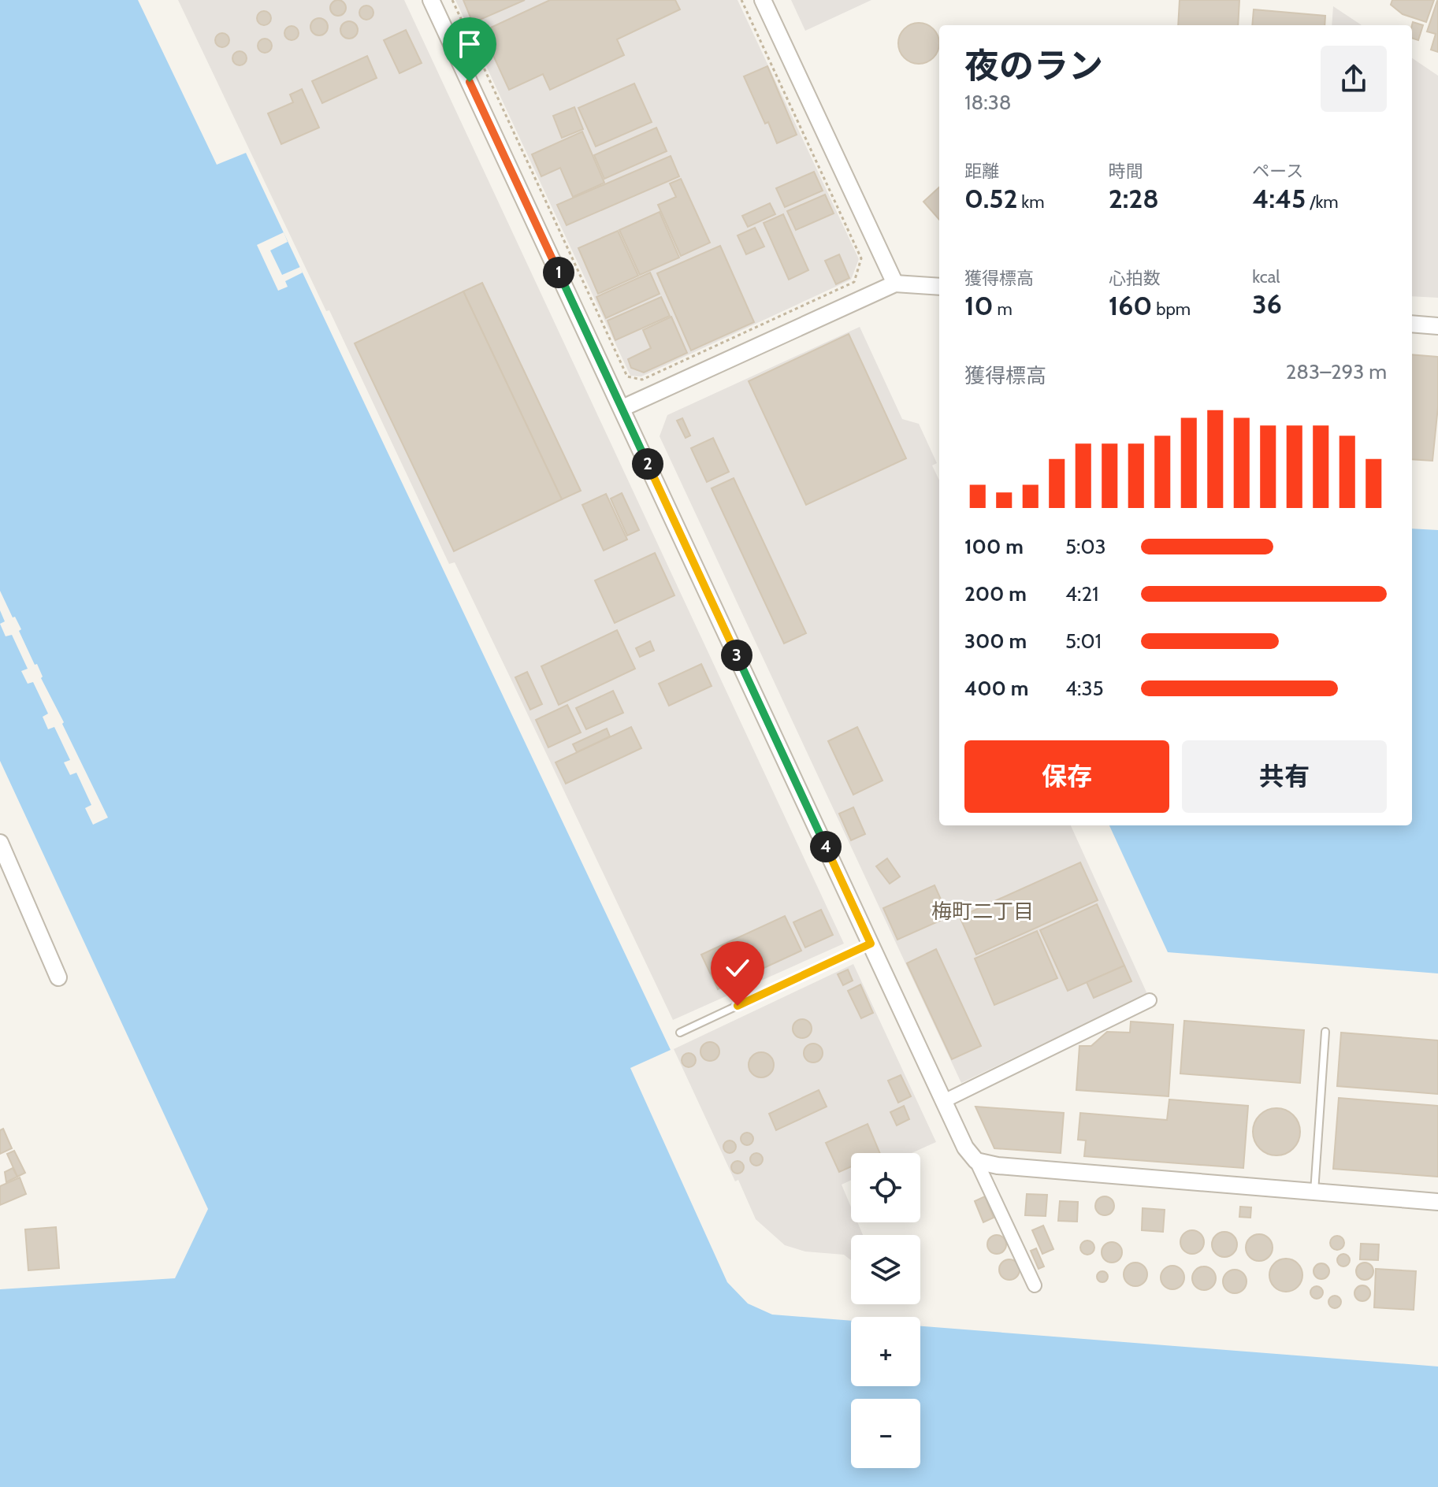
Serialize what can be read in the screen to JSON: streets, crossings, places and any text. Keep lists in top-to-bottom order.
{
  "districts": ["梅町二丁目"],
  "page": {
    "heading": ["夜のラン", "18:38"],
    "stats": [
      ["距離", "0.52 km"],
      ["時間", "2:28"],
      ["ペース", "4:45 /km"],
      ["獲得標高", "10 m"],
      ["心拍数", "160 bpm"],
      ["kcal", "36"]
    ],
    "pins": [
      "1",
      "2",
      "3",
      "4"
    ],
    "chart": ["獲得標高", "283–293 m"],
    "list": [
      {
        "name": "100 m",
        "note": "5:03"
      },
      {
        "name": "200 m",
        "note": "4:21"
      },
      {
        "name": "300 m",
        "note": "5:01"
      },
      {
        "name": "400 m",
        "note": "4:35"
      }
    ],
    "buttons": ["保存", "共有"],
    "map_buttons": ["+", "−"]
  }
}
